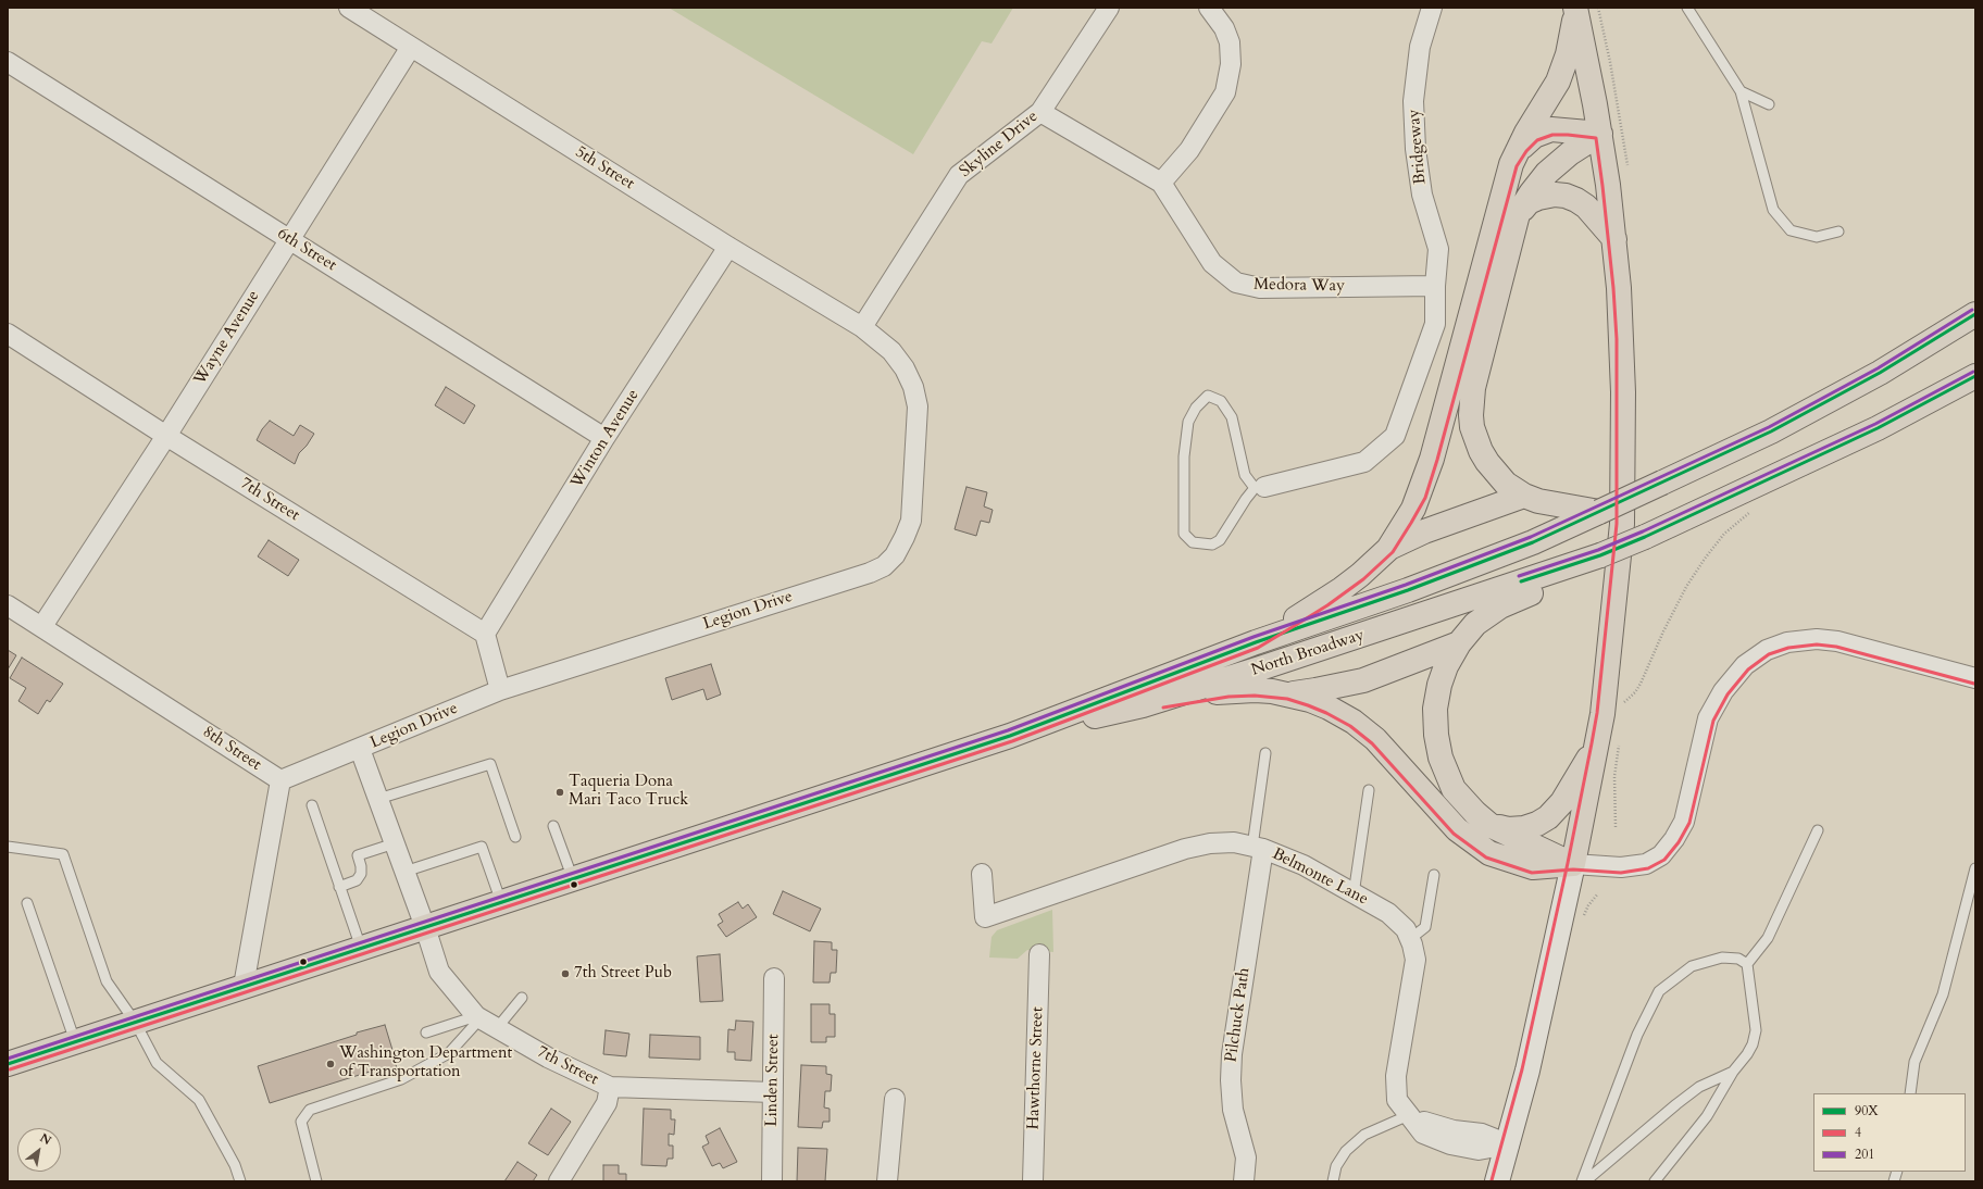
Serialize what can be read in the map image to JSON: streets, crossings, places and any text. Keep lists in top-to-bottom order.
{
  "streets": {
    "main road": ["North Broadway"],
    "street": [
      "Skyline Drive",
      "Bridgeway",
      "5th Street",
      "6th Street",
      "Medora Way",
      "Wayne Avenue",
      "Winton Avenue",
      "7th Street",
      "Legion Drive",
      "8th Street",
      "Belmonte Lane",
      "Pilchuck Path",
      "Hawthorne Street",
      "Linden Street"
    ]
  },
  "crossings": [
    ["Skyline Drive", "5th Street"],
    ["Skyline Drive", "Medora Way"],
    ["Skyline Drive", "Legion Drive"],
    ["Bridgeway", "Medora Way"],
    ["5th Street", "Wayne Avenue"],
    ["5th Street", "Winton Avenue"],
    ["5th Street", "Legion Drive"],
    ["6th Street", "Wayne Avenue"],
    ["6th Street", "Winton Avenue"],
    ["Wayne Avenue", "7th Street"],
    ["Wayne Avenue", "8th Street"],
    ["Winton Avenue", "7th Street"],
    ["7th Street", "North Broadway"],
    ["7th Street", "Linden Street"],
    ["Legion Drive", "8th Street"],
    ["Belmonte Lane", "Pilchuck Path"]
  ],
  "places": ["Taqueria Dona Mari Taco Truck", "7th Street Pub", "Washington Department of Transportation"],
  "lines": ["transit line 4", "transit line 201", "transit line 90X"],
  "legend": ["90X", "4", "201"],
  "north": "top right"
}
